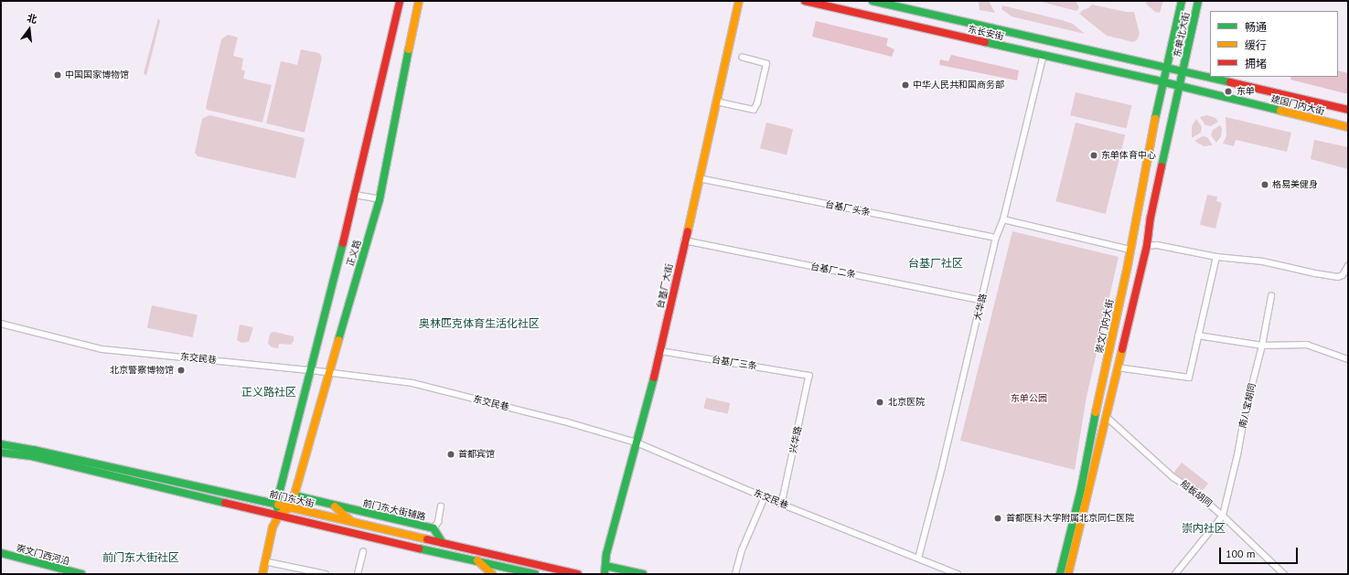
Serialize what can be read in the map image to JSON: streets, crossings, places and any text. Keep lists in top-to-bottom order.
{
  "streets": {
    "main road": [
      "东长安街",
      "东单北大街",
      "建国门内大街",
      "正义路",
      "台基厂大街",
      "崇文门内大街",
      "前门东大街",
      "前门东大街辅路",
      "崇文门西河沿"
    ],
    "street": [
      "台基厂头条",
      "台基厂二条",
      "大华路",
      "东交民巷",
      "台基厂三条",
      "南八宝胡同",
      "兴华路",
      "船板胡同"
    ]
  },
  "crossings": [
    ["东长安街", "东单北大街"],
    ["东长安街", "建国门内大街"],
    ["东长安街", "大华路"],
    ["东长安街", "崇文门内大街"],
    ["东单北大街", "建国门内大街"],
    ["东单北大街", "崇文门内大街"],
    ["建国门内大街", "崇文门内大街"],
    ["台基厂头条", "台基厂大街"],
    ["台基厂头条", "大华路"],
    ["正义路", "东交民巷"],
    ["正义路", "前门东大街"],
    ["正义路", "前门东大街辅路"],
    ["台基厂二条", "台基厂大街"],
    ["台基厂二条", "大华路"],
    ["台基厂大街", "东交民巷"],
    ["台基厂大街", "台基厂三条"],
    ["大华路", "东交民巷"],
    ["东交民巷", "兴华路"],
    ["台基厂三条", "兴华路"],
    ["南八宝胡同", "船板胡同"],
    ["前门东大街", "前门东大街辅路"]
  ],
  "districts": [
    "台基厂社区",
    "奥林匹克体育生活化社区",
    "正义路社区",
    "崇内社区",
    "前门东大街社区"
  ],
  "parks": ["东单公园"],
  "places": [
    "中国国家博物馆",
    "中华人民共和国商务部",
    "东单",
    "东单体育中心",
    "格易美健身",
    "北京警察博物馆",
    "北京医院",
    "首都宾馆",
    "首都医科大学附属北京同仁医院"
  ],
  "legend": ["畅通", "缓行", "拥堵"],
  "scale_bar": "100 m",
  "north": "top"
}
